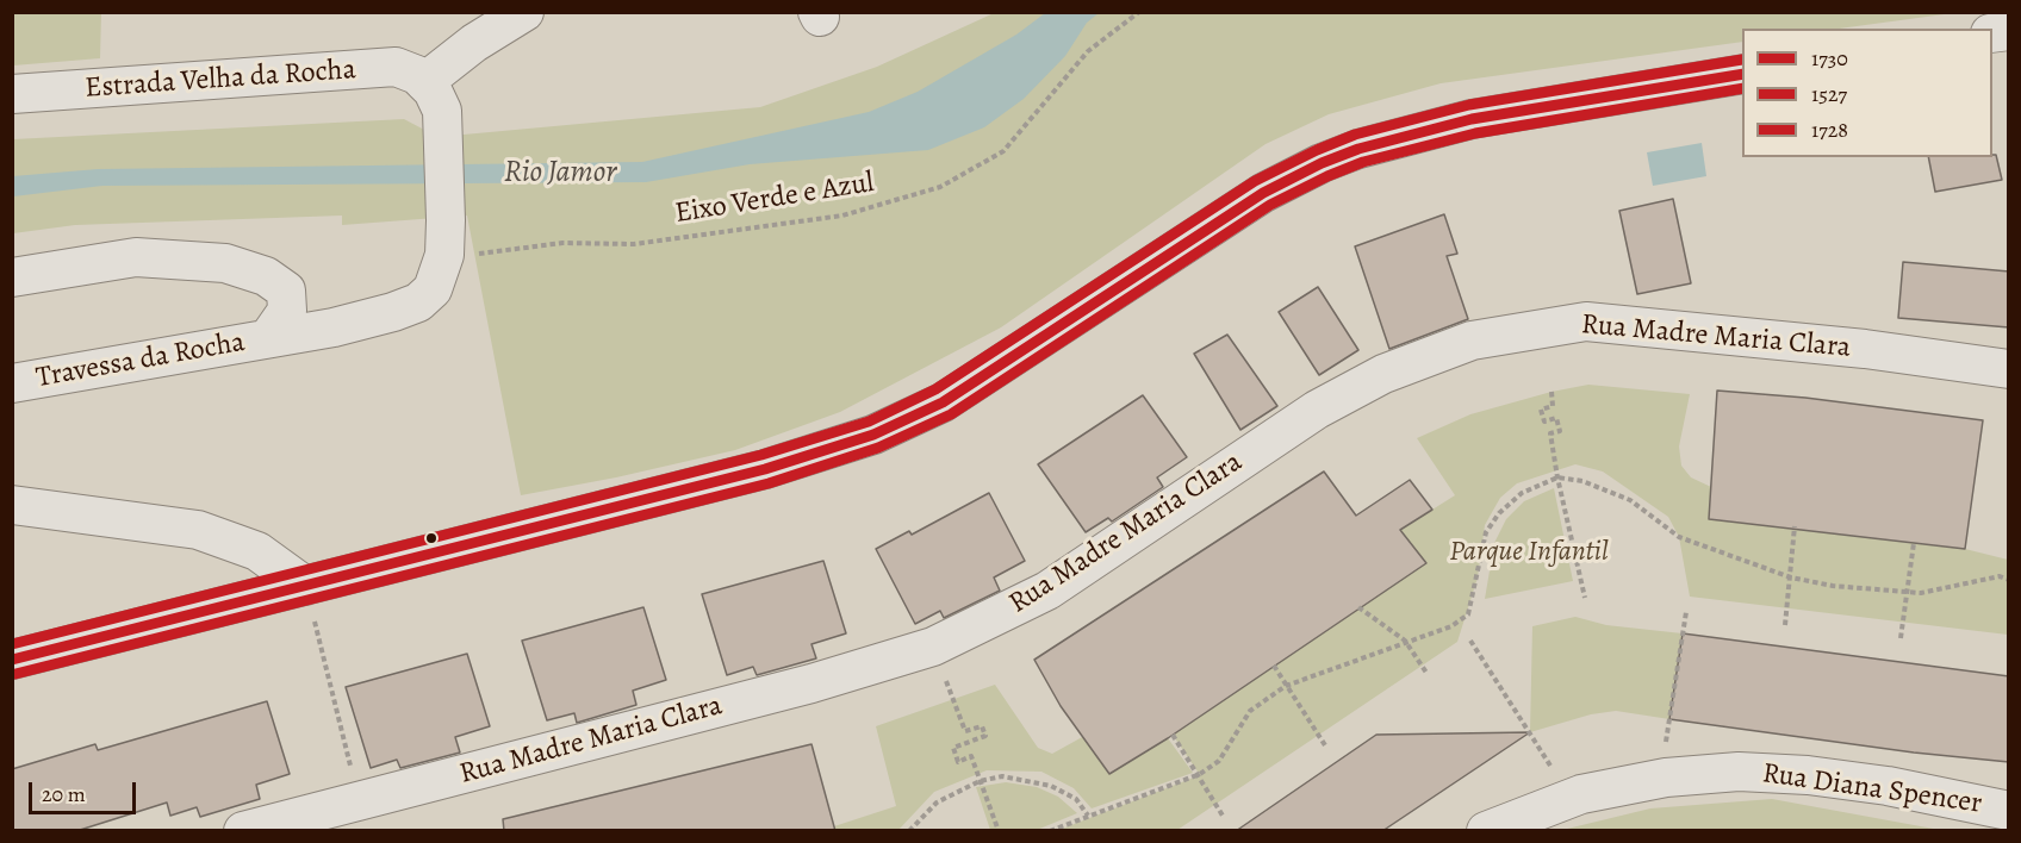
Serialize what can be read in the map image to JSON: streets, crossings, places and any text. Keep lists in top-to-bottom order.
{
  "streets": {
    "street": [
      "Estrada Velha da Rocha",
      "Rua Madre Maria Clara",
      "Travessa da Rocha",
      "Rua Diana Spencer"
    ],
    "path": ["Eixo Verde e Azul"]
  },
  "water": ["Rio Jamor"],
  "parks": ["Parque Infantil"],
  "lines": ["transit line 1728", "transit line 1730", "transit line 1527"],
  "legend": ["1730", "1527", "1728"],
  "scale_bar": "20 m"
}
